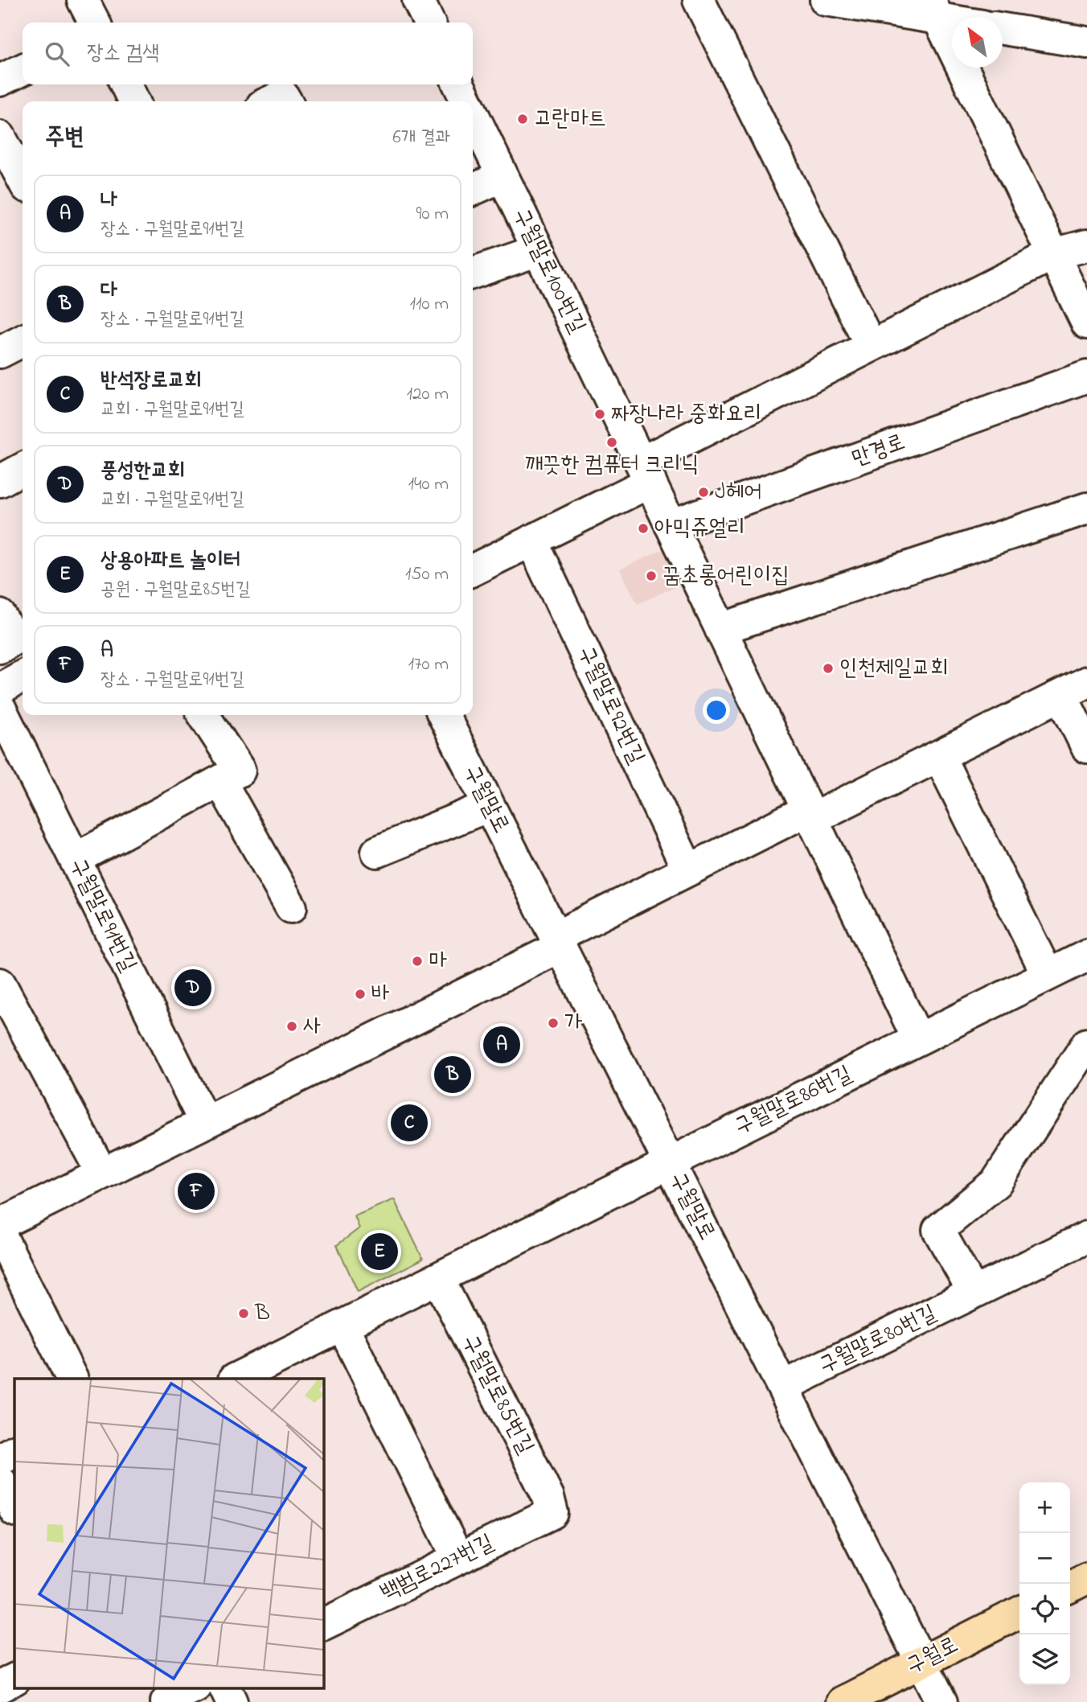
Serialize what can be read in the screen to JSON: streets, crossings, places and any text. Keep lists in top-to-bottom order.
{
  "streets": {
    "main road": ["구월로"],
    "street": [
      "구월말로100번길",
      "만경로",
      "구월말로92번길",
      "구월말로",
      "구월말로91번길",
      "구월말로86번길",
      "구월말로80번길",
      "구월말로85번길",
      "백범로227번길"
    ]
  },
  "crossings": [
    ["구월말로", "구월말로86번길"],
    ["구월말로", "구월말로80번길"],
    ["구월말로", "구월로"],
    ["구월말로85번길", "백범로227번길"]
  ],
  "places": [
    "고란마트",
    "짜장나라 중화요리",
    "깨끗한 컴퓨터 크리닉",
    "J헤어",
    "아믹쥬얼리",
    "꿈초롱어린이집",
    "인천제일교회",
    "마",
    "바",
    "가",
    "사",
    "B"
  ],
  "north": "top left",
  "page": {
    "search": "장소 검색",
    "heading": ["주변", "6개 결과"],
    "list": [
      {
        "mark": "A",
        "name": "나",
        "note": "장소 · 구월말로91번길",
        "value": "90 m"
      },
      {
        "mark": "B",
        "name": "다",
        "note": "장소 · 구월말로91번길",
        "value": "110 m"
      },
      {
        "mark": "C",
        "name": "반석장로교회",
        "note": "교회 · 구월말로91번길",
        "value": "120 m"
      },
      {
        "mark": "D",
        "name": "풍성한교회",
        "note": "교회 · 구월말로91번길",
        "value": "140 m"
      },
      {
        "mark": "E",
        "name": "상용아파트 놀이터",
        "note": "공원 · 구월말로85번길",
        "value": "150 m"
      },
      {
        "mark": "F",
        "name": "A",
        "note": "장소 · 구월말로91번길",
        "value": "170 m"
      }
    ],
    "pins": [
      "D",
      "A",
      "B",
      "C",
      "F",
      "E"
    ],
    "map_buttons": ["+", "−"]
  }
}
